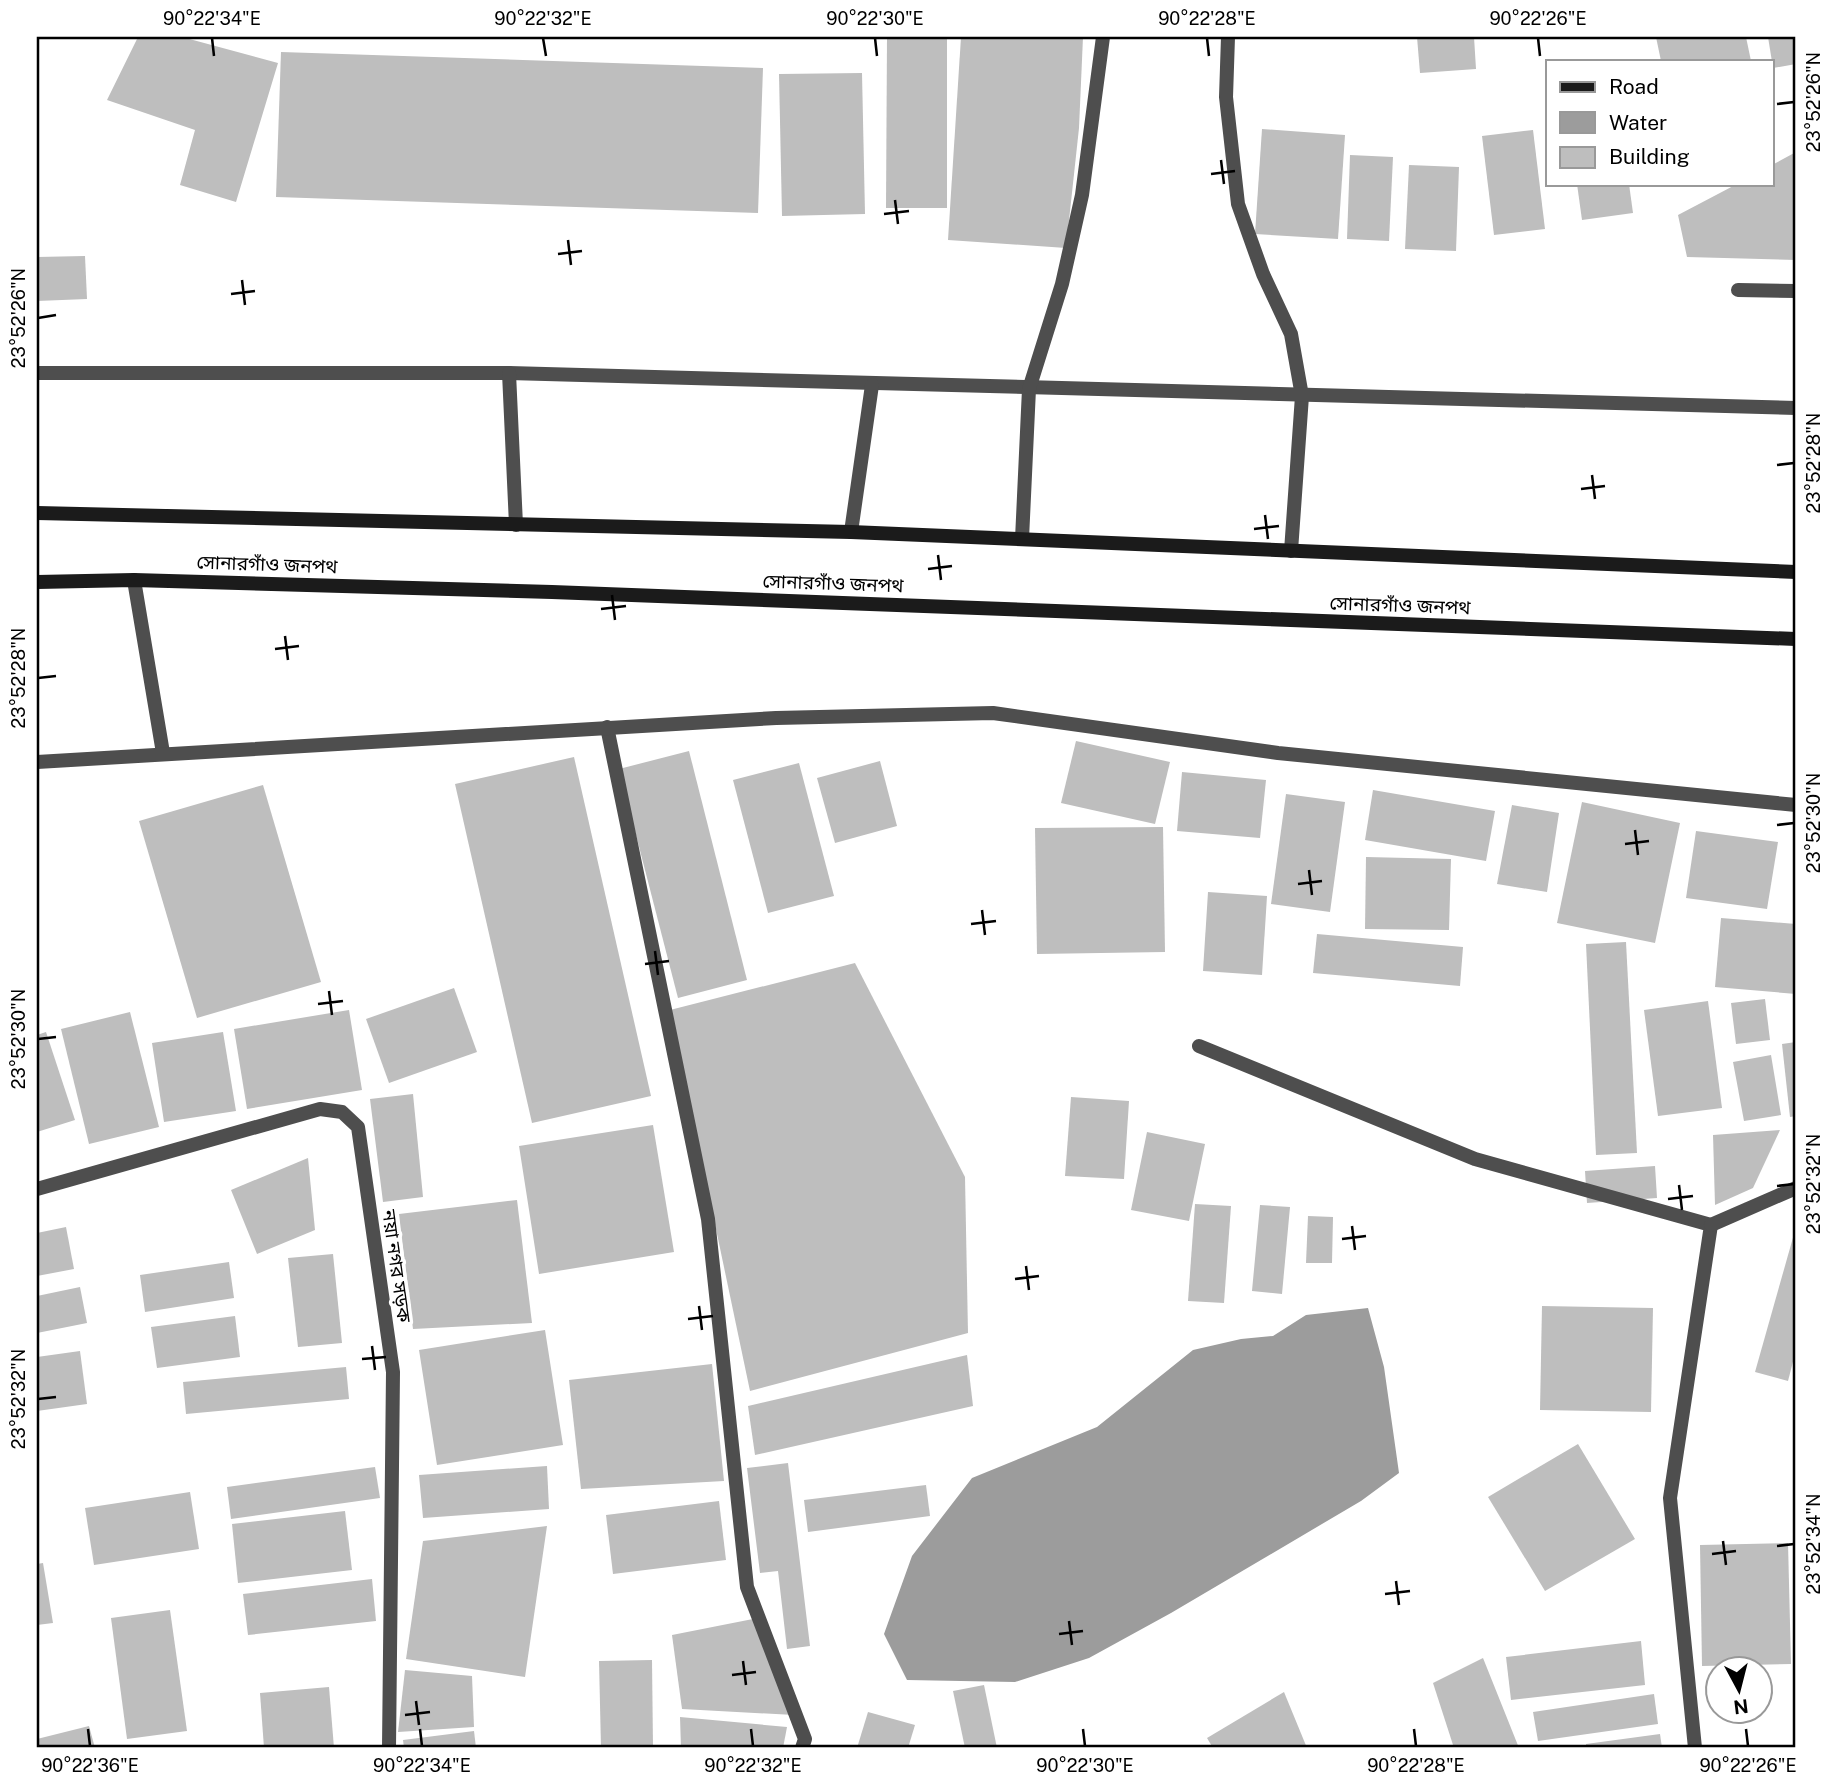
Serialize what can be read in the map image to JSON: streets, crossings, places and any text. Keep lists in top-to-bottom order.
{
  "streets": {
    "main road": ["সোনারগাঁও জনপথ"],
    "street": ["নয়া নগর সড়ক"]
  },
  "legend": ["Road", "Water", "Building"],
  "north": "bottom",
  "coordinates": [
    "90°22'34\"E",
    "90°22'32\"E",
    "90°22'30\"E",
    "90°22'28\"E",
    "90°22'26\"E",
    "23°52'26\"N",
    "23°52'28\"N",
    "23°52'30\"N",
    "23°52'32\"N",
    "23°52'34\"N",
    "90°22'36\"E"
  ]
}
